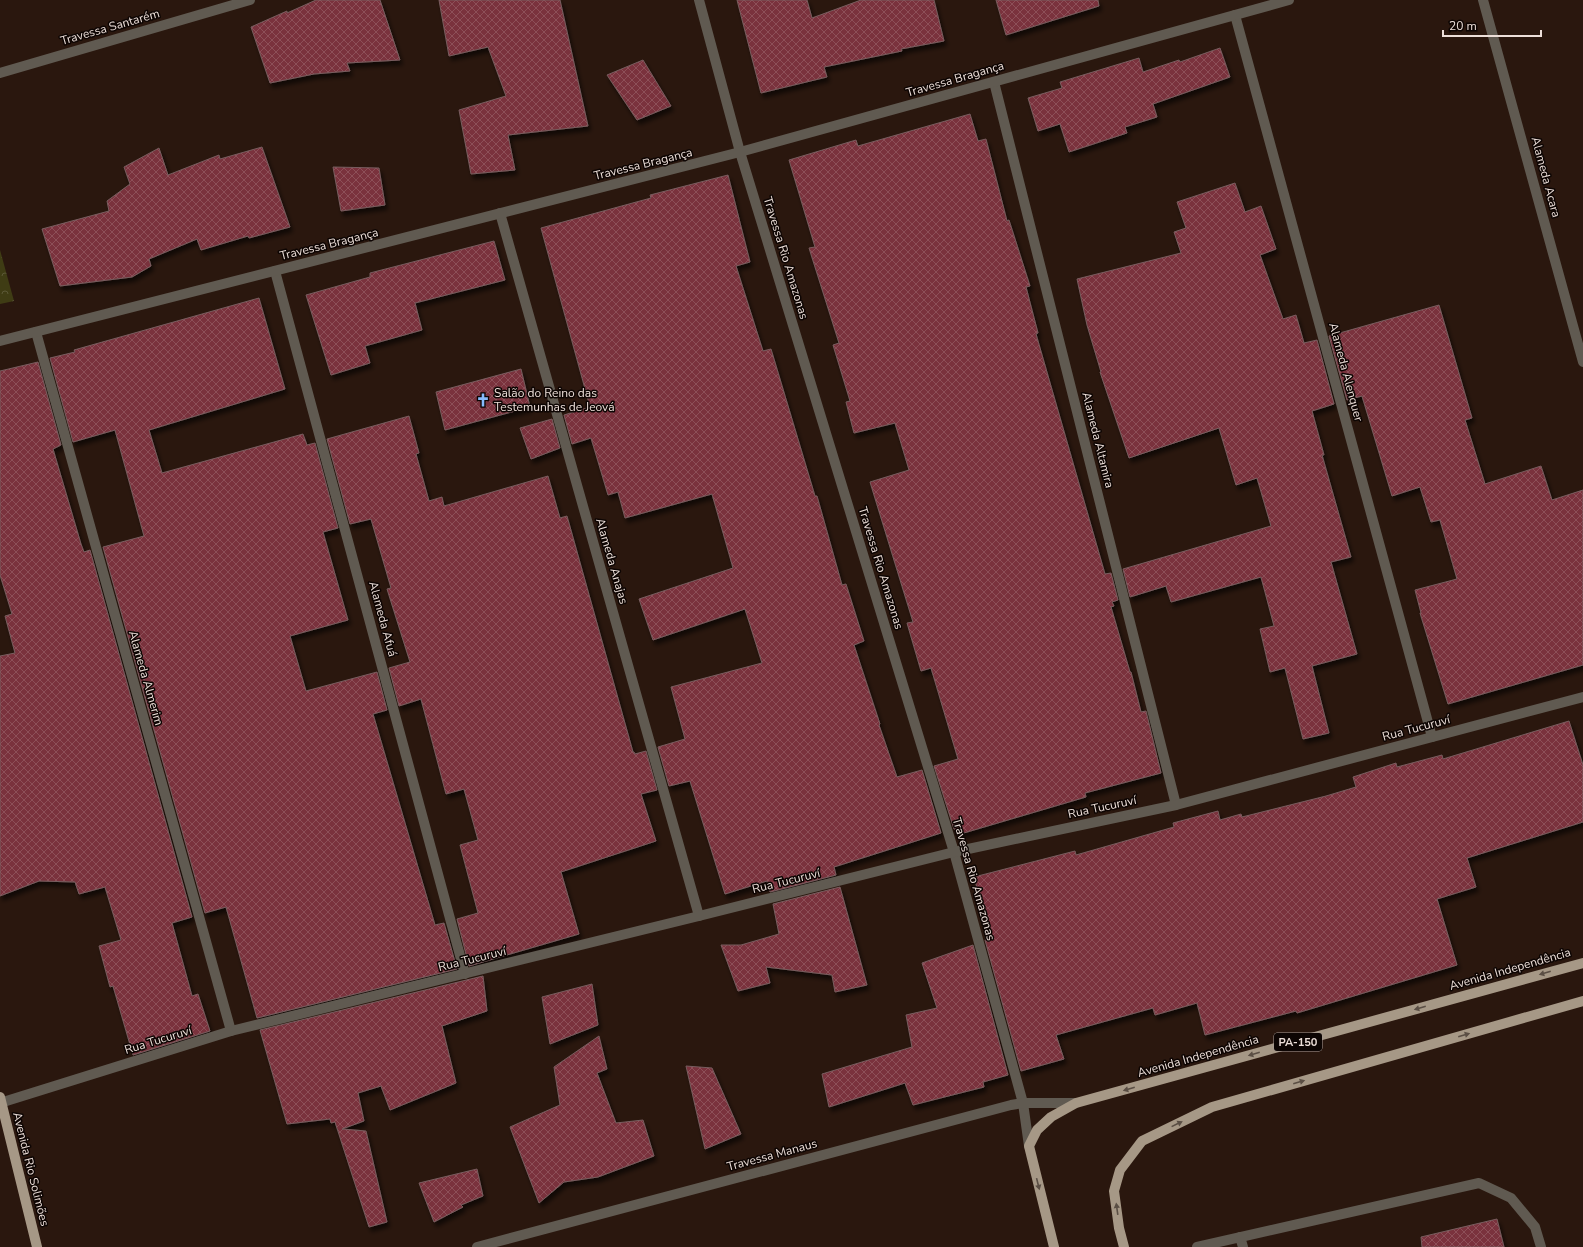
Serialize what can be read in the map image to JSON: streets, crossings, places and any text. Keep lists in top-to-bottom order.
{
  "streets": {
    "main road": ["Avenida Independência", "PA-150", "Avenida Rio Solimões"],
    "street": [
      "Travessa Santarém",
      "Travessa Bragança",
      "Alameda Acara",
      "Travessa Rio Amazonas",
      "Alameda Alenquer",
      "Alameda Altamira",
      "Alameda Anajas",
      "Alameda Afuá",
      "Alameda Almerim",
      "Rua Tucuruví",
      "Travessa Manaus"
    ]
  },
  "crossings": [
    ["Travessa Bragança", "Travessa Rio Amazonas"],
    ["Travessa Bragança", "Alameda Alenquer"],
    ["Travessa Bragança", "Alameda Altamira"],
    ["Travessa Bragança", "Alameda Anajas"],
    ["Travessa Bragança", "Alameda Afuá"],
    ["Travessa Bragança", "Alameda Almerim"],
    ["Travessa Rio Amazonas", "Rua Tucuruví"],
    ["Travessa Rio Amazonas", "Avenida Independência"],
    ["Travessa Rio Amazonas", "Travessa Manaus"],
    ["Alameda Alenquer", "Rua Tucuruví"],
    ["Alameda Altamira", "Rua Tucuruví"],
    ["Alameda Anajas", "Rua Tucuruví"],
    ["Alameda Afuá", "Rua Tucuruví"],
    ["Alameda Almerim", "Rua Tucuruví"],
    ["Rua Tucuruví", "Avenida Rio Solimões"],
    ["Avenida Independência", "Travessa Manaus"]
  ],
  "one_way": ["Avenida Independência"],
  "places": {
    "church": ["Salão do Reino das Testemunhas de Jeová"]
  },
  "scale_bar": "20 m"
}
